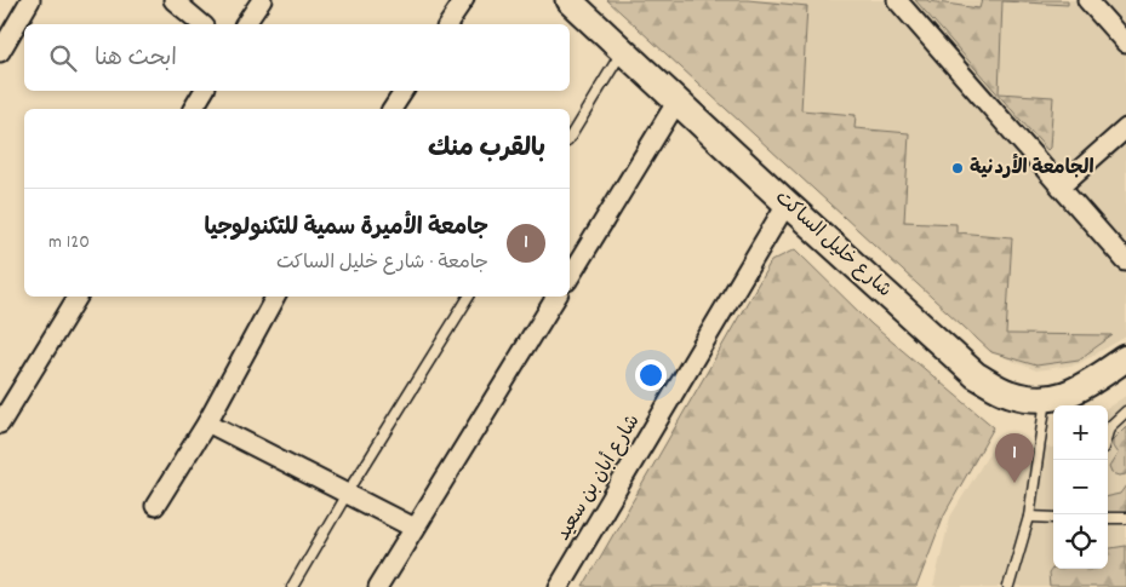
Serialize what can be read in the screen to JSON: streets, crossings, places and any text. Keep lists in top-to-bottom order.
{
  "streets": {
    "street": ["شارع خليل الساكت", "شارع أبان بن سعيد"]
  },
  "crossings": [
    ["شارع خليل الساكت", "شارع أبان بن سعيد"]
  ],
  "places": ["الجامعة الأردنية"],
  "page": {
    "search": "ابحث هنا",
    "heading": "بالقرب منك",
    "list": [
      {
        "mark": "1",
        "name": "جامعة الأميرة سمية للتكنولوجيا",
        "note": "جامعة · شارع خليل الساكت",
        "value": "120 m"
      }
    ],
    "map_buttons": ["+", "−"],
    "pins": "1"
  }
}
